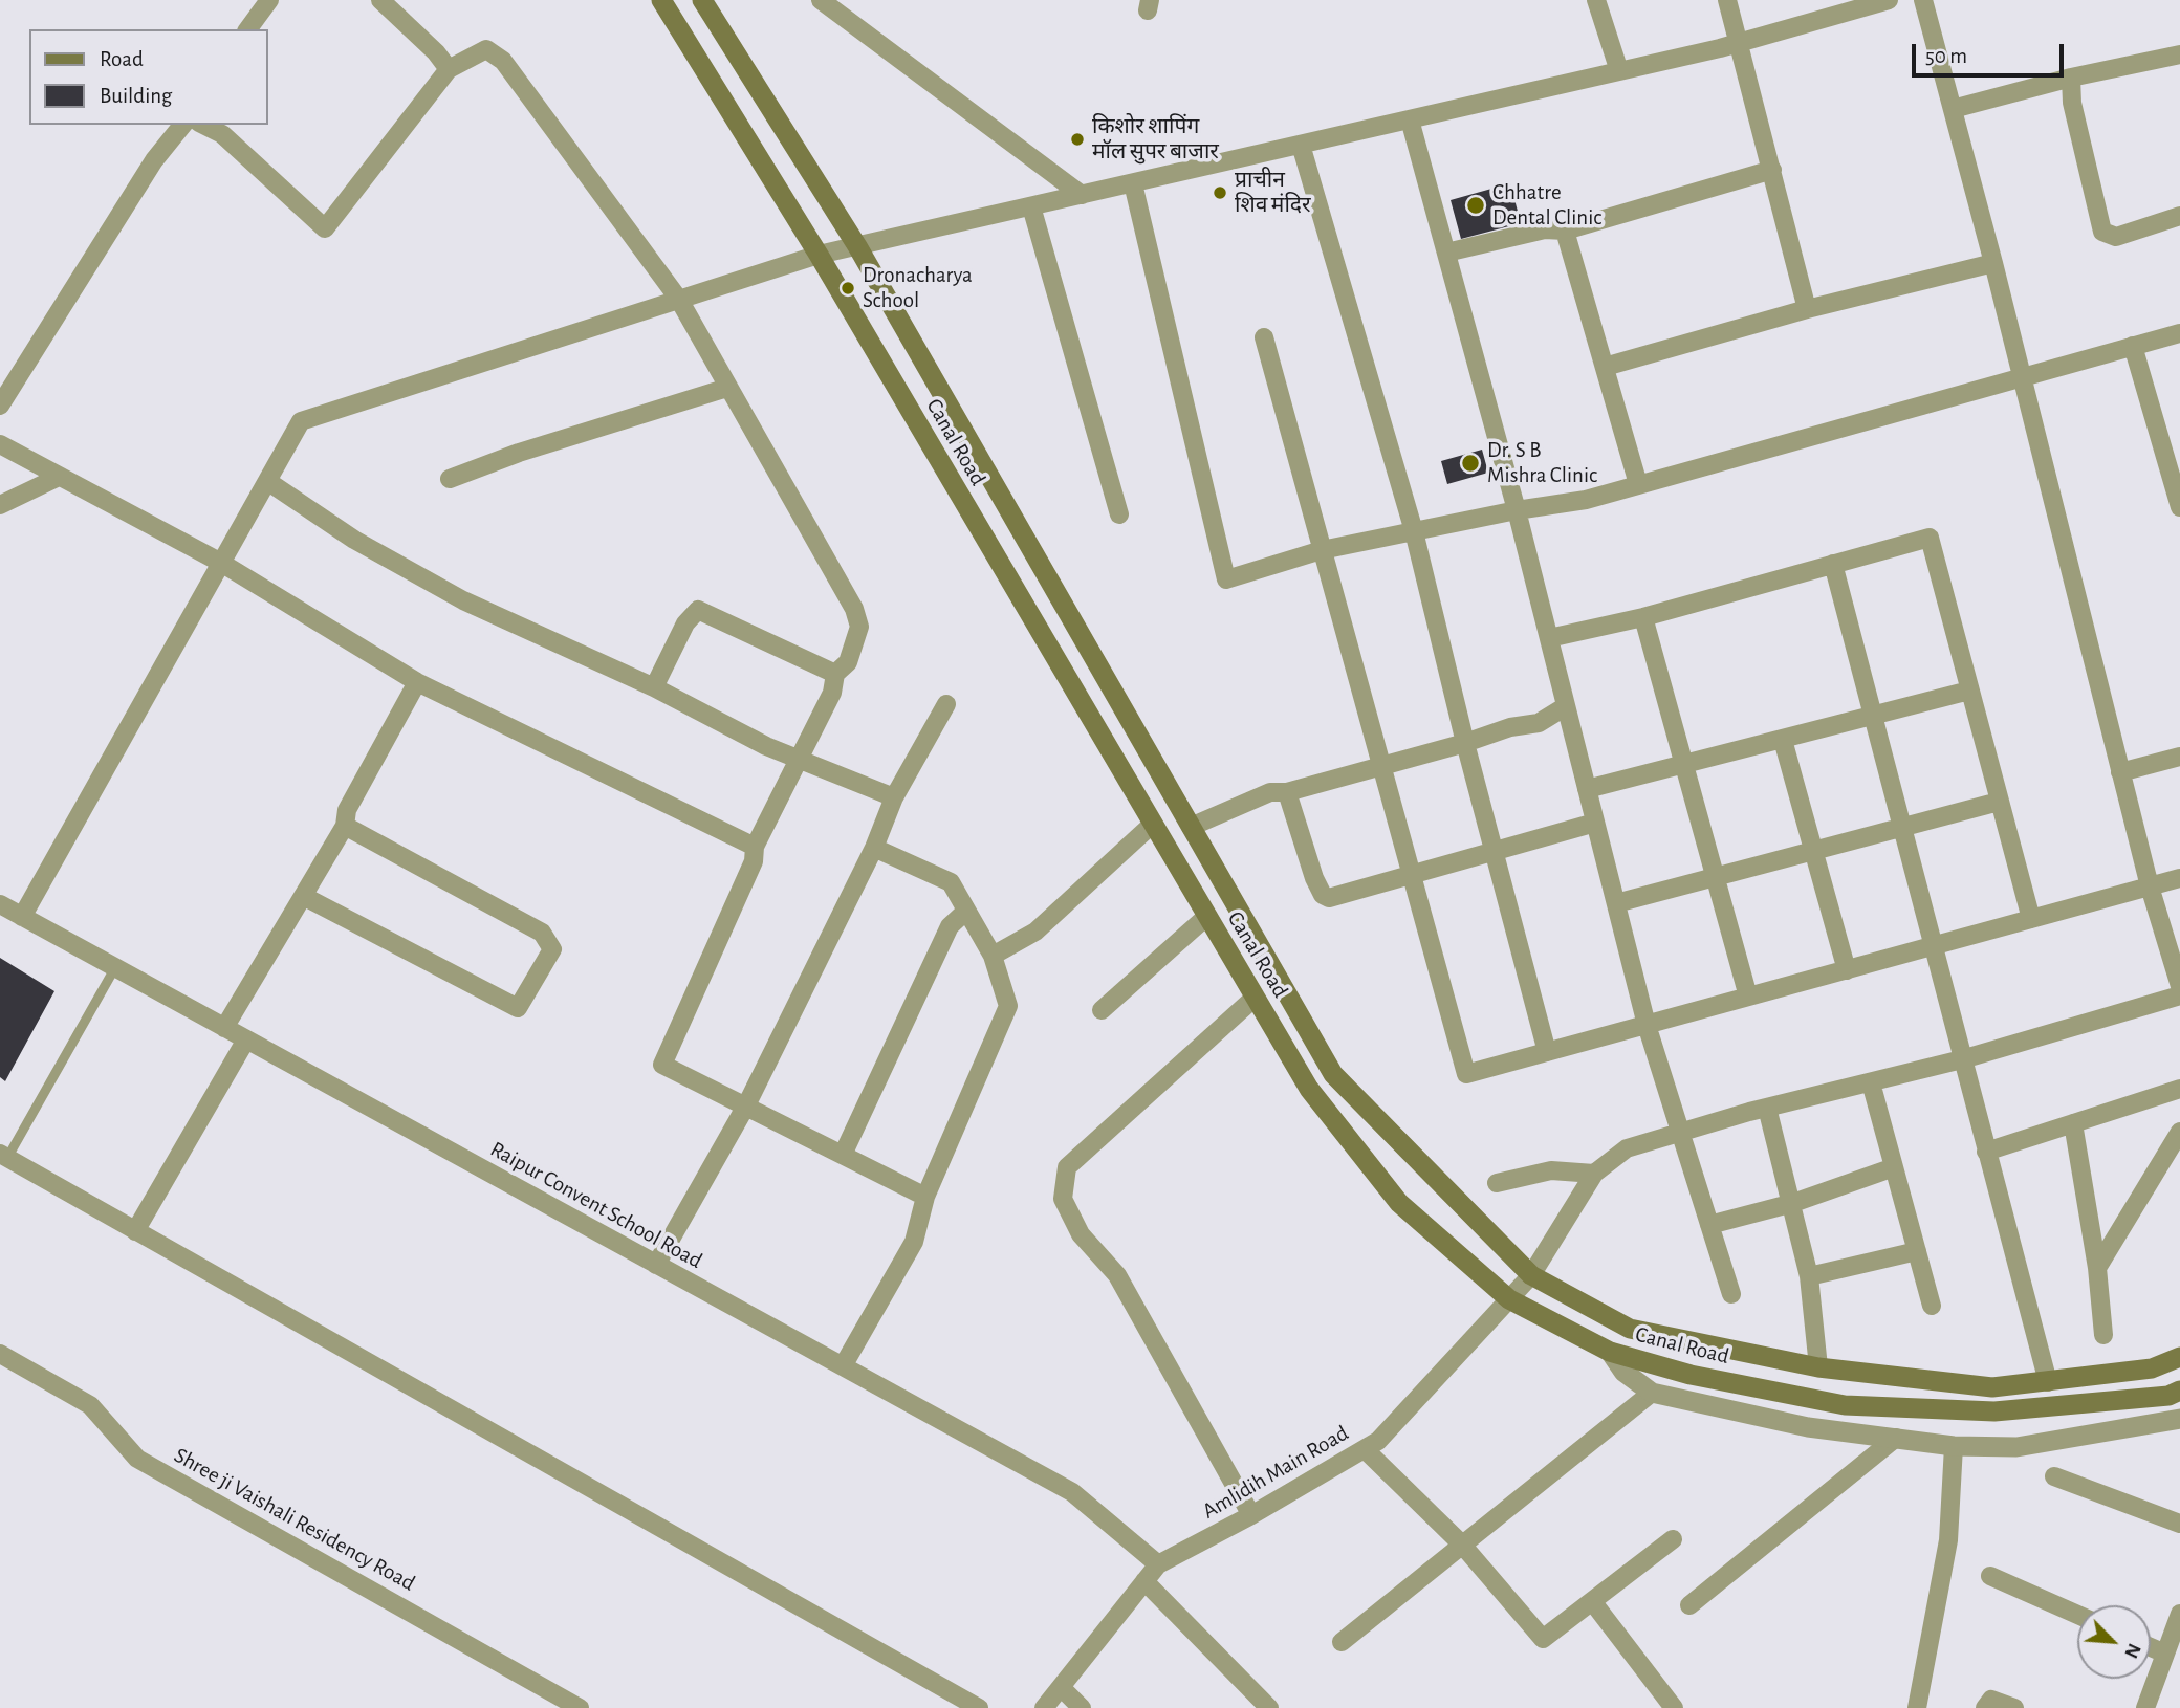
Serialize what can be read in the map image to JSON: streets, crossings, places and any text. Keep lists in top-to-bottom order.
{
  "streets": {
    "main road": ["Canal Road"],
    "street": ["Raipur Convent School Road", "Amlidih Main Road", "Shree ji Vaishali Residency Road"]
  },
  "crossings": [
    ["Canal Road", "Amlidih Main Road"],
    ["Raipur Convent School Road", "Amlidih Main Road"]
  ],
  "places": [
    "किशोर शापिंग मॉल सुपर बाजार",
    "प्राचीन शिव मंदिर",
    "Chhatre Dental Clinic",
    "Dronacharya School",
    "Dr. S B Mishra Clinic"
  ],
  "legend": ["Road", "Building"],
  "scale_bar": "50 m",
  "north": "bottom right"
}
